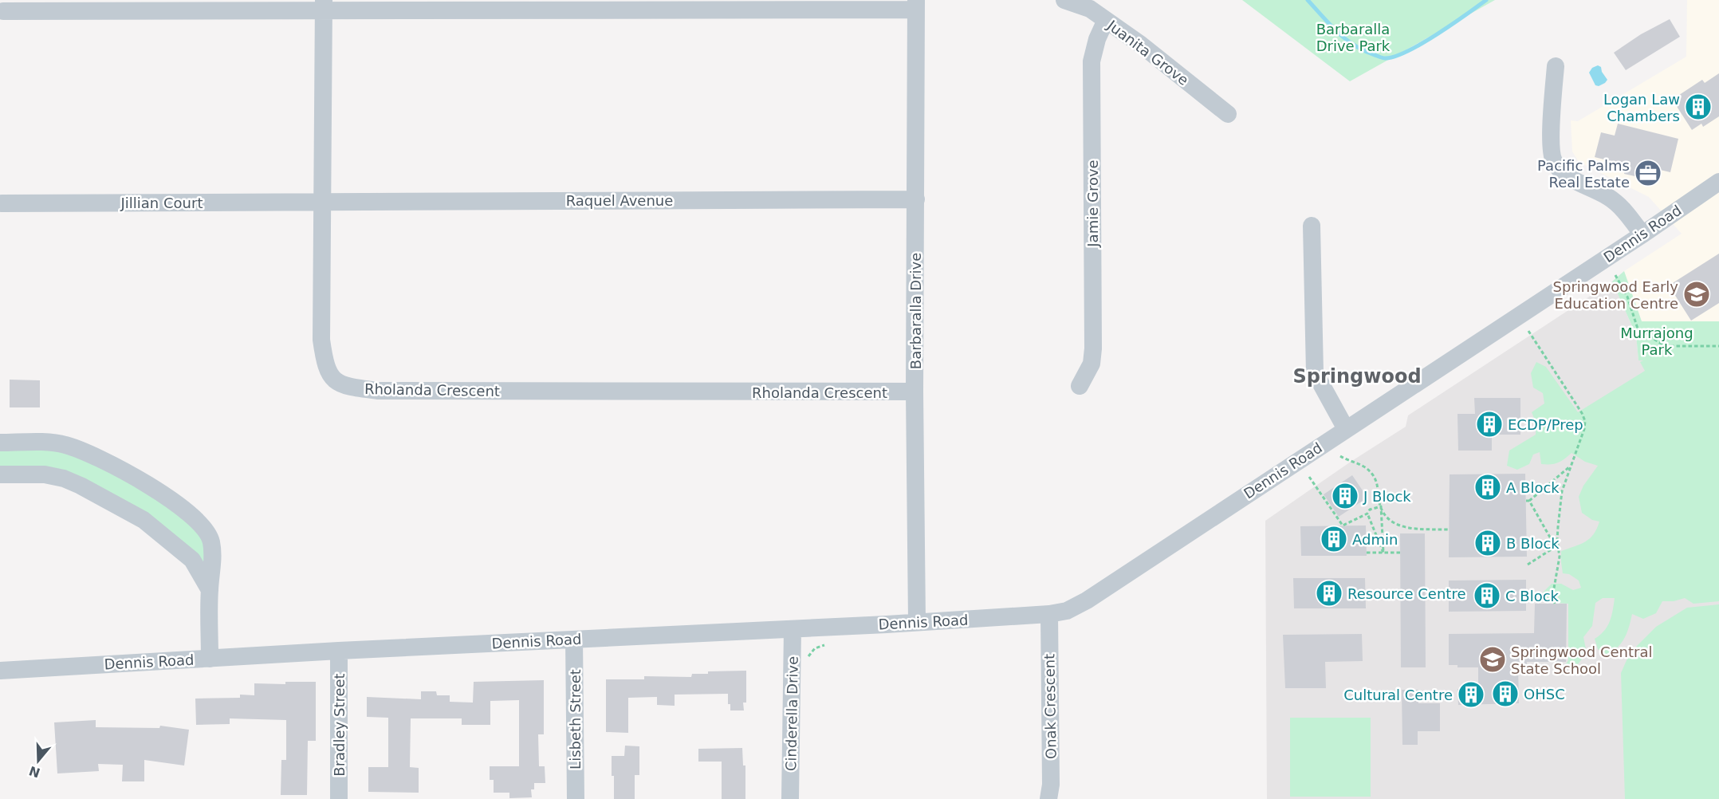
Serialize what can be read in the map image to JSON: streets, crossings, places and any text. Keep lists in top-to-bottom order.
{
  "streets": {
    "street": [
      "Juanita Grove",
      "Raquel Avenue",
      "Jillian Court",
      "Jamie Grove",
      "Dennis Road",
      "Barbaralla Drive",
      "Rholanda Crescent",
      "Onak Crescent",
      "Cinderella Drive",
      "Lisbeth Street",
      "Bradley Street"
    ]
  },
  "crossings": [
    ["Juanita Grove", "Jamie Grove"],
    ["Raquel Avenue", "Jillian Court"],
    ["Raquel Avenue", "Barbaralla Drive"],
    ["Raquel Avenue", "Rholanda Crescent"],
    ["Jillian Court", "Rholanda Crescent"],
    ["Dennis Road", "Barbaralla Drive"],
    ["Dennis Road", "Onak Crescent"],
    ["Dennis Road", "Cinderella Drive"],
    ["Dennis Road", "Lisbeth Street"],
    ["Dennis Road", "Bradley Street"],
    ["Barbaralla Drive", "Rholanda Crescent"]
  ],
  "districts": ["Springwood"],
  "parks": ["Barbaralla Drive Park", "Murrajong Park"],
  "places": {
    "building": [
      "Logan Law Chambers",
      "ECDP/Prep",
      "A Block",
      "J Block",
      "Admin",
      "B Block",
      "Resource Centre",
      "C Block",
      "OHSC",
      "Cultural Centre"
    ],
    "office": ["Pacific Palms Real Estate"],
    "school or university": ["Springwood Early Education Centre", "Springwood Central State School"]
  },
  "north": "bottom"
}
